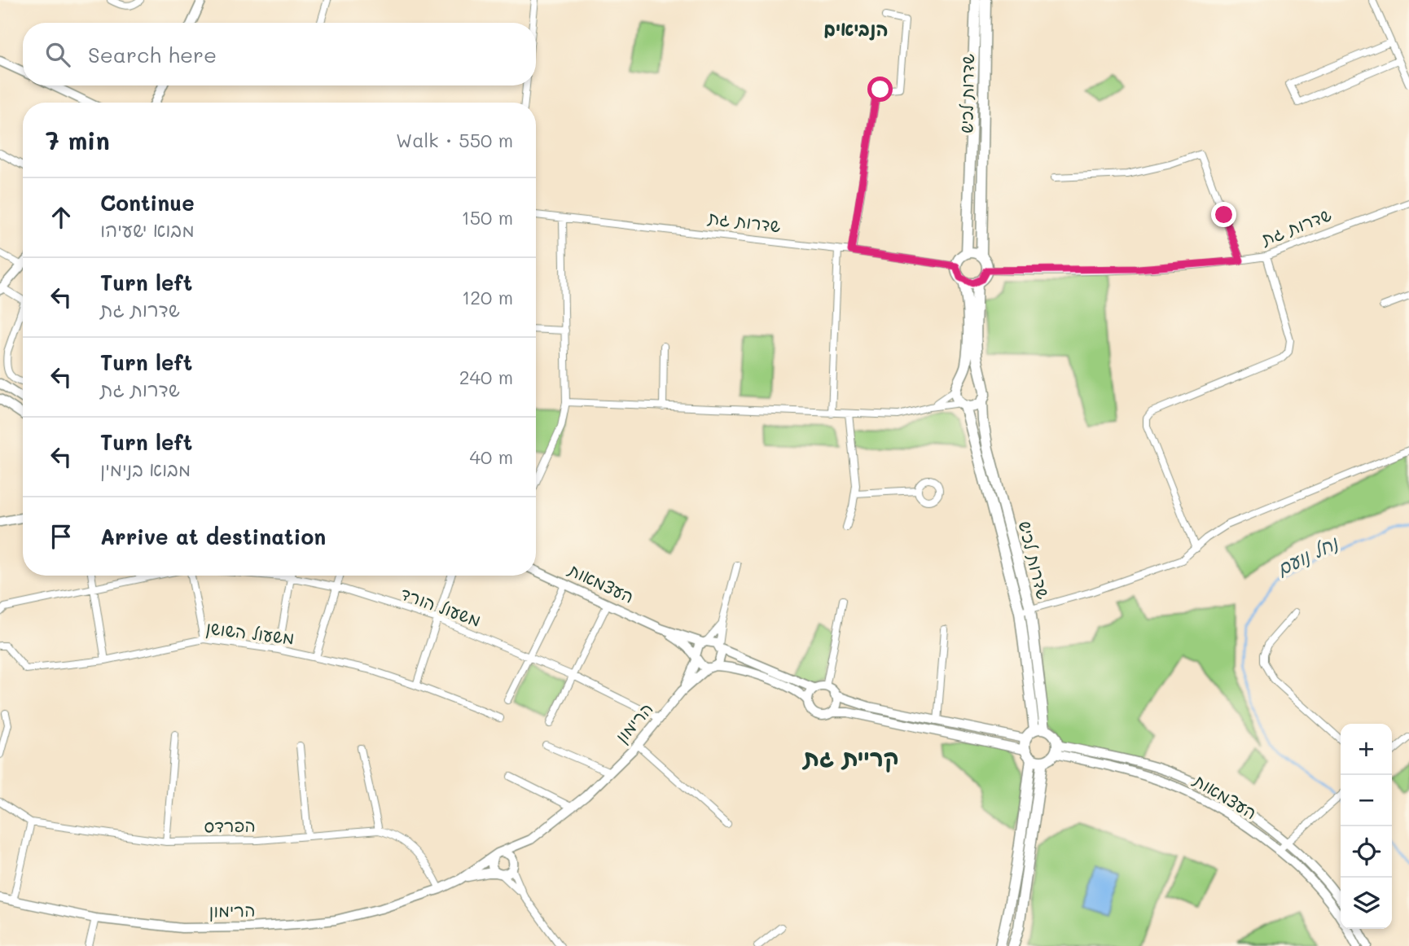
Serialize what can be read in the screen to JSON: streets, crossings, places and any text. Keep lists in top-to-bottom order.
{
  "streets": {
    "main road": ["שדרות לכיש"],
    "street": [
      "שדרות גת",
      "העצמאות",
      "משעול הורד",
      "משעול השושן",
      "הרימון",
      "הפרדס"
    ]
  },
  "crossings": [
    ["שדרות לכיש", "שדרות גת"],
    ["שדרות לכיש", "העצמאות"],
    ["העצמאות", "הרימון"],
    ["משעול הורד", "הרימון"],
    ["הרימון", "הפרדס"]
  ],
  "districts": ["הנביאים", "קריית גת"],
  "water": ["נחל נועם"],
  "page": {
    "search": "Search here",
    "heading": ["7 min", "Walk · 550 m"],
    "list": [
      ["Continue", "מבוא ישעיהו", "150 m"],
      ["Turn left", "שדרות גת", "120 m"],
      ["Turn left", "שדרות גת", "240 m"],
      ["Turn left", "מבוא בנימין", "40 m"],
      "Arrive at destination"
    ],
    "map_buttons": ["+", "−"]
  }
}
